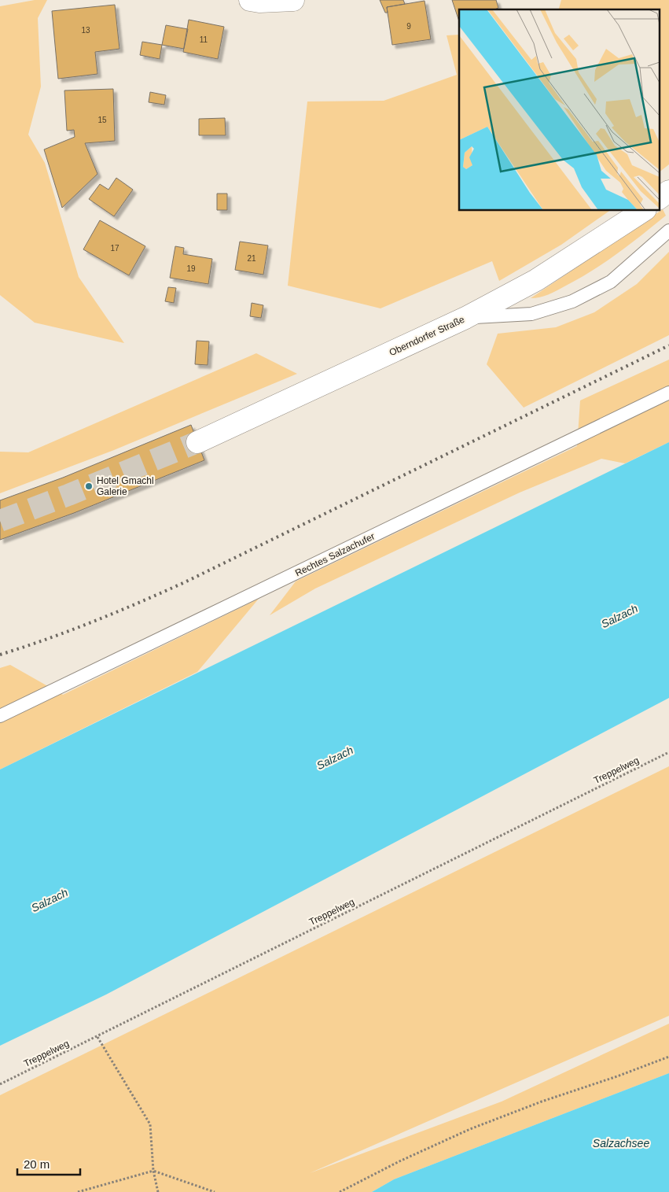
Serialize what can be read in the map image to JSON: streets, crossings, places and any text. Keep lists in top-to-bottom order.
{
  "streets": {
    "main road": ["Oberndorfer Straße"],
    "lane": ["Rechtes Salzachufer"],
    "path": ["Treppelweg"]
  },
  "water": ["Salzach", "Salzachsee"],
  "places": ["Hotel Gmachl Galerie"],
  "house_numbers": [
    "9",
    "13",
    "11",
    "15",
    "17",
    "21",
    "19"
  ],
  "scale_bar": "20 m"
}
